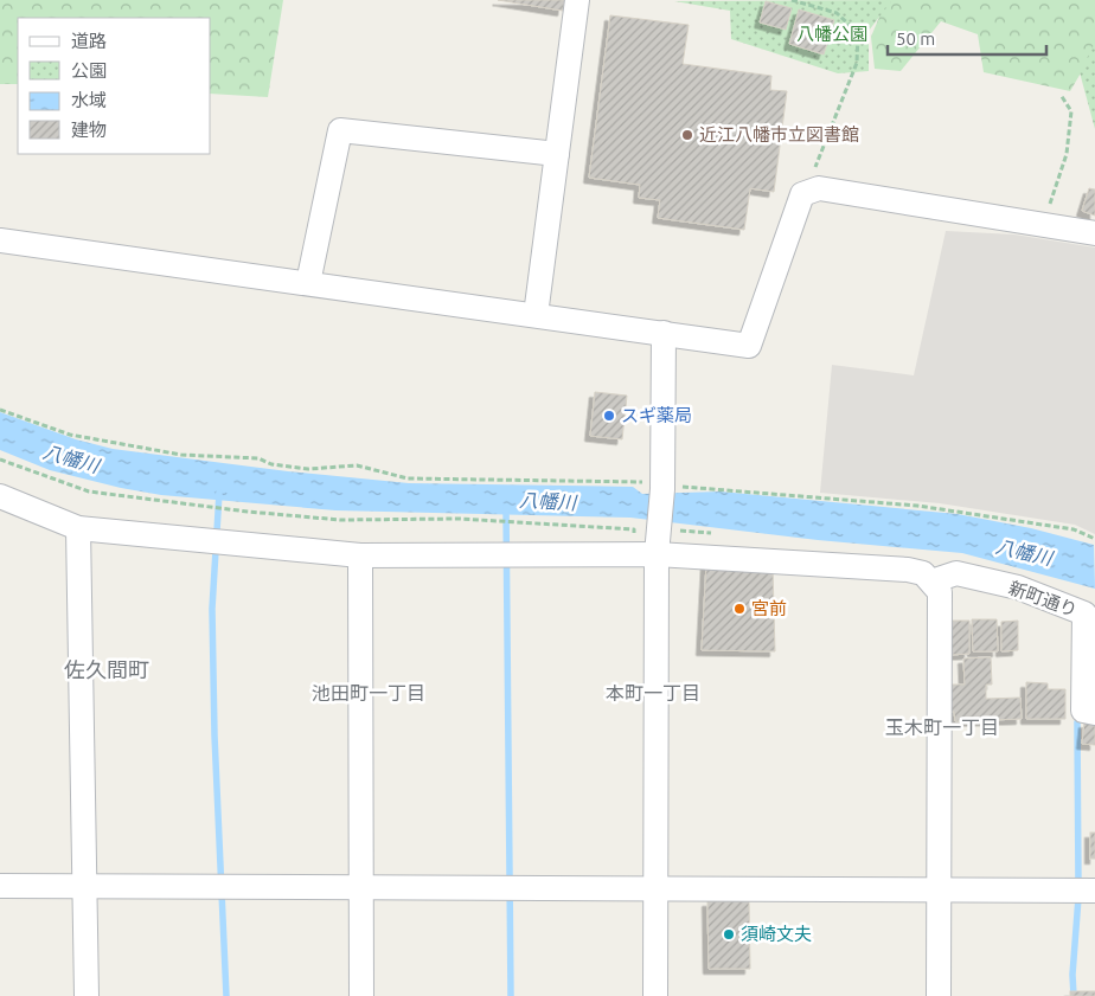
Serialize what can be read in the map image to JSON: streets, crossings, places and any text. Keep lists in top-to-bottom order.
{
  "streets": {
    "street": ["新町通り"]
  },
  "districts": [
    "佐久間町",
    "池田町一丁目",
    "本町一丁目",
    "玉木町一丁目"
  ],
  "water": ["八幡川"],
  "parks": ["八幡公園"],
  "places": [
    "近江八幡市立図書館",
    "スギ薬局",
    "宮前",
    "須崎文夫"
  ],
  "legend": [
    "道路",
    "公園",
    "水域",
    "建物"
  ],
  "scale_bar": "50 m"
}
